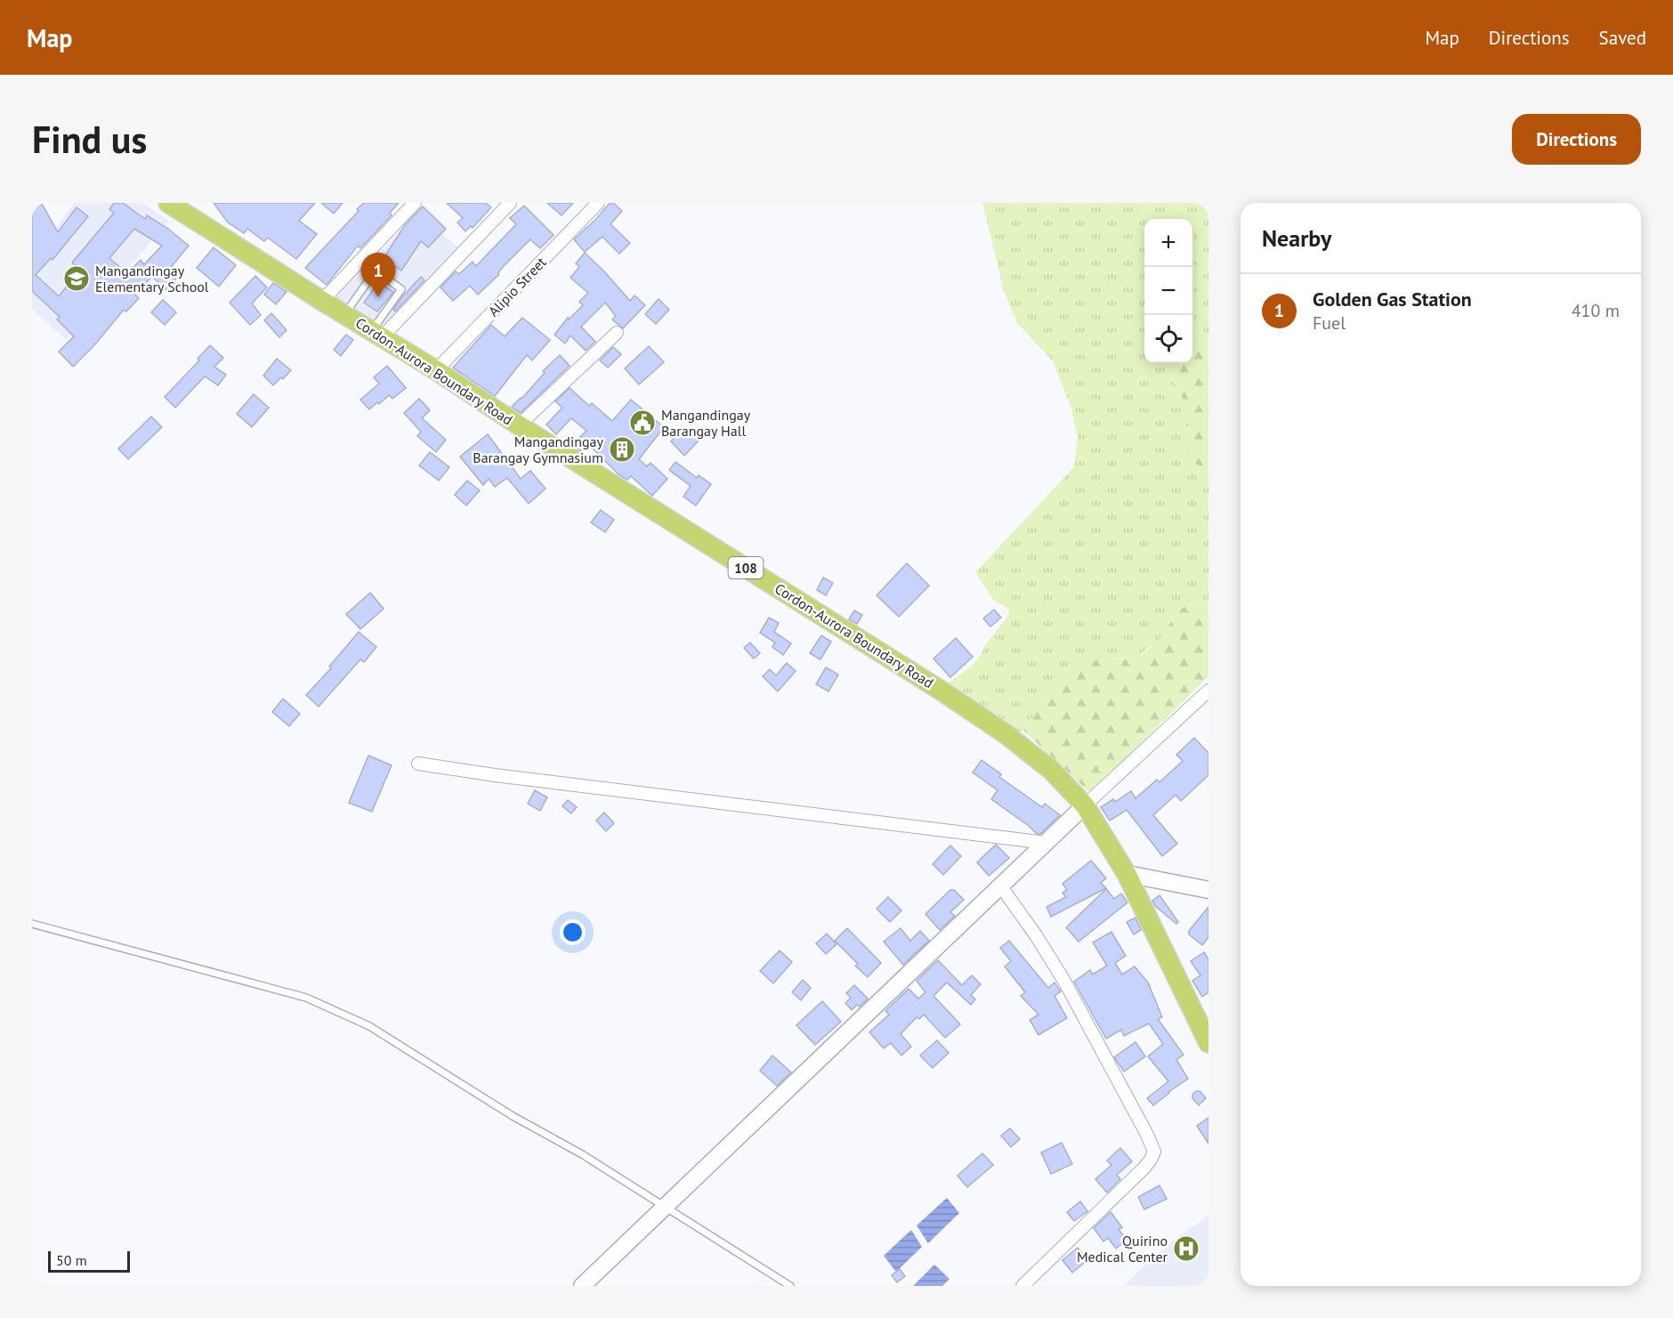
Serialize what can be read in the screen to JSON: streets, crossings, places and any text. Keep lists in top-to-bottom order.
{
  "streets": {
    "main road": ["Cordon-Aurora Boundary Road", "108"],
    "street": ["Alipio Street"]
  },
  "crossings": [
    ["Alipio Street", "Cordon-Aurora Boundary Road"]
  ],
  "places": {
    "school or university": ["Mangandingay Elementary School"],
    "public building": ["Mangandingay Barangay Hall"],
    "building": ["Mangandingay Barangay Gymnasium"],
    "hospital": ["Quirino Medical Center"]
  },
  "scale_bar": "50 m",
  "page": {
    "header": "Map",
    "nav": ["Map", "Directions", "Saved"],
    "buttons": "Directions",
    "title": "Find us",
    "heading": "Nearby",
    "map_buttons": ["+", "−"],
    "pins": "1",
    "list": [
      {
        "mark": "1",
        "name": "Golden Gas Station",
        "note": "Fuel",
        "value": "410 m"
      }
    ],
    "scale": "50 m"
  }
}
